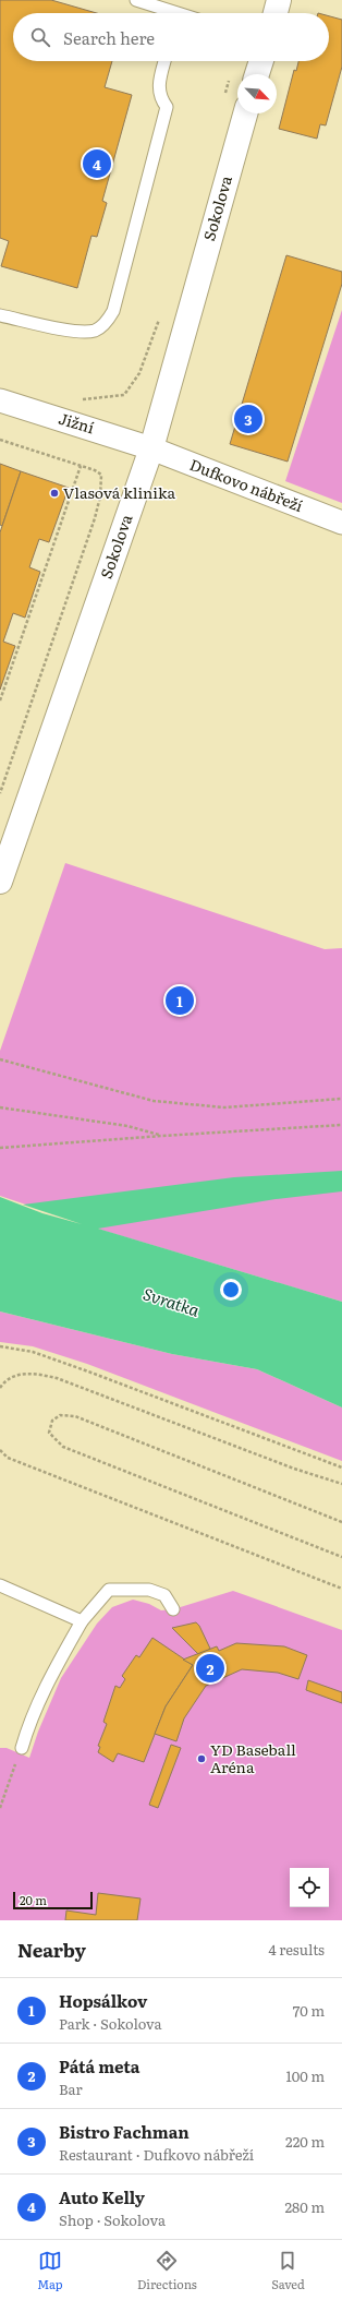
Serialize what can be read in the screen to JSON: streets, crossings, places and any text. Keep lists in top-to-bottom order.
{
  "streets": {
    "street": ["Sokolova", "Jižní", "Dufkovo nábřeží"]
  },
  "crossings": [
    ["Sokolova", "Jižní"],
    ["Sokolova", "Dufkovo nábřeží"],
    ["Jižní", "Dufkovo nábřeží"]
  ],
  "water": ["Svratka"],
  "places": ["Vlasová klinika", "YD Baseball Aréna"],
  "scale_bar": "20 m",
  "north": "bottom right",
  "page": {
    "search": "Search here",
    "pins": [
      "4",
      "3",
      "1",
      "2"
    ],
    "scale": "20 m",
    "heading": ["Nearby", "4 results"],
    "list": [
      {
        "mark": "1",
        "name": "Hopsálkov",
        "note": "Park · Sokolova",
        "value": "70 m"
      },
      {
        "mark": "2",
        "name": "Pátá meta",
        "note": "Bar",
        "value": "100 m"
      },
      {
        "mark": "3",
        "name": "Bistro Fachman",
        "note": "Restaurant · Dufkovo nábřeží",
        "value": "220 m"
      },
      {
        "mark": "4",
        "name": "Auto Kelly",
        "note": "Shop · Sokolova",
        "value": "280 m"
      }
    ],
    "nav": ["Map", "Directions", "Saved"]
  }
}
